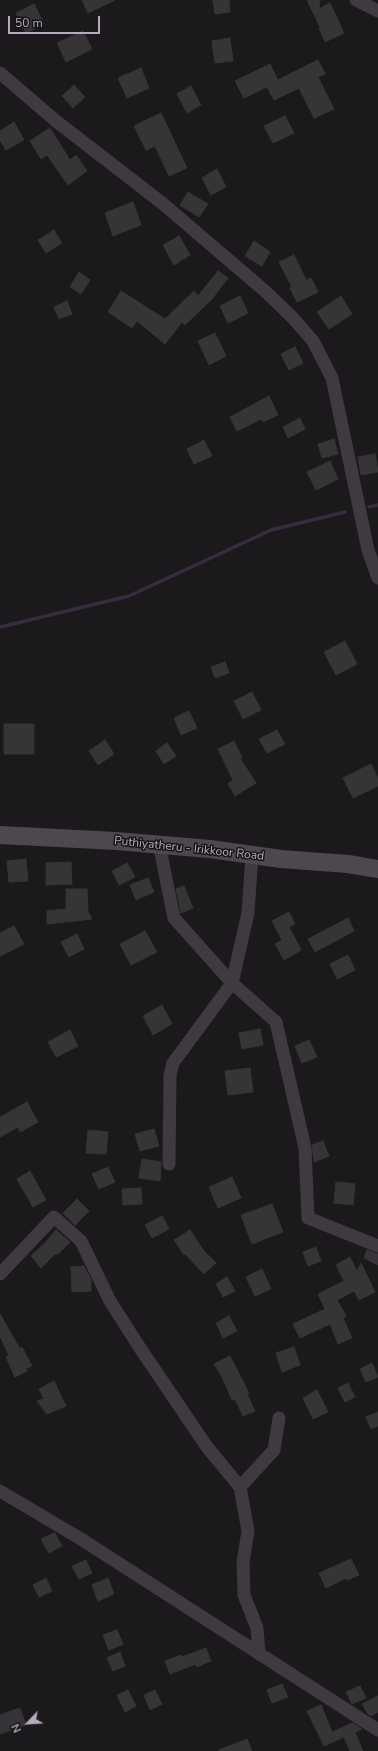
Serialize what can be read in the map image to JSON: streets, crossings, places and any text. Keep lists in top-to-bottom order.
{
  "streets": {
    "main road": ["Puthiyatheru - Irikkoor Road"]
  },
  "scale_bar": "50 m",
  "north": "bottom left"
}
